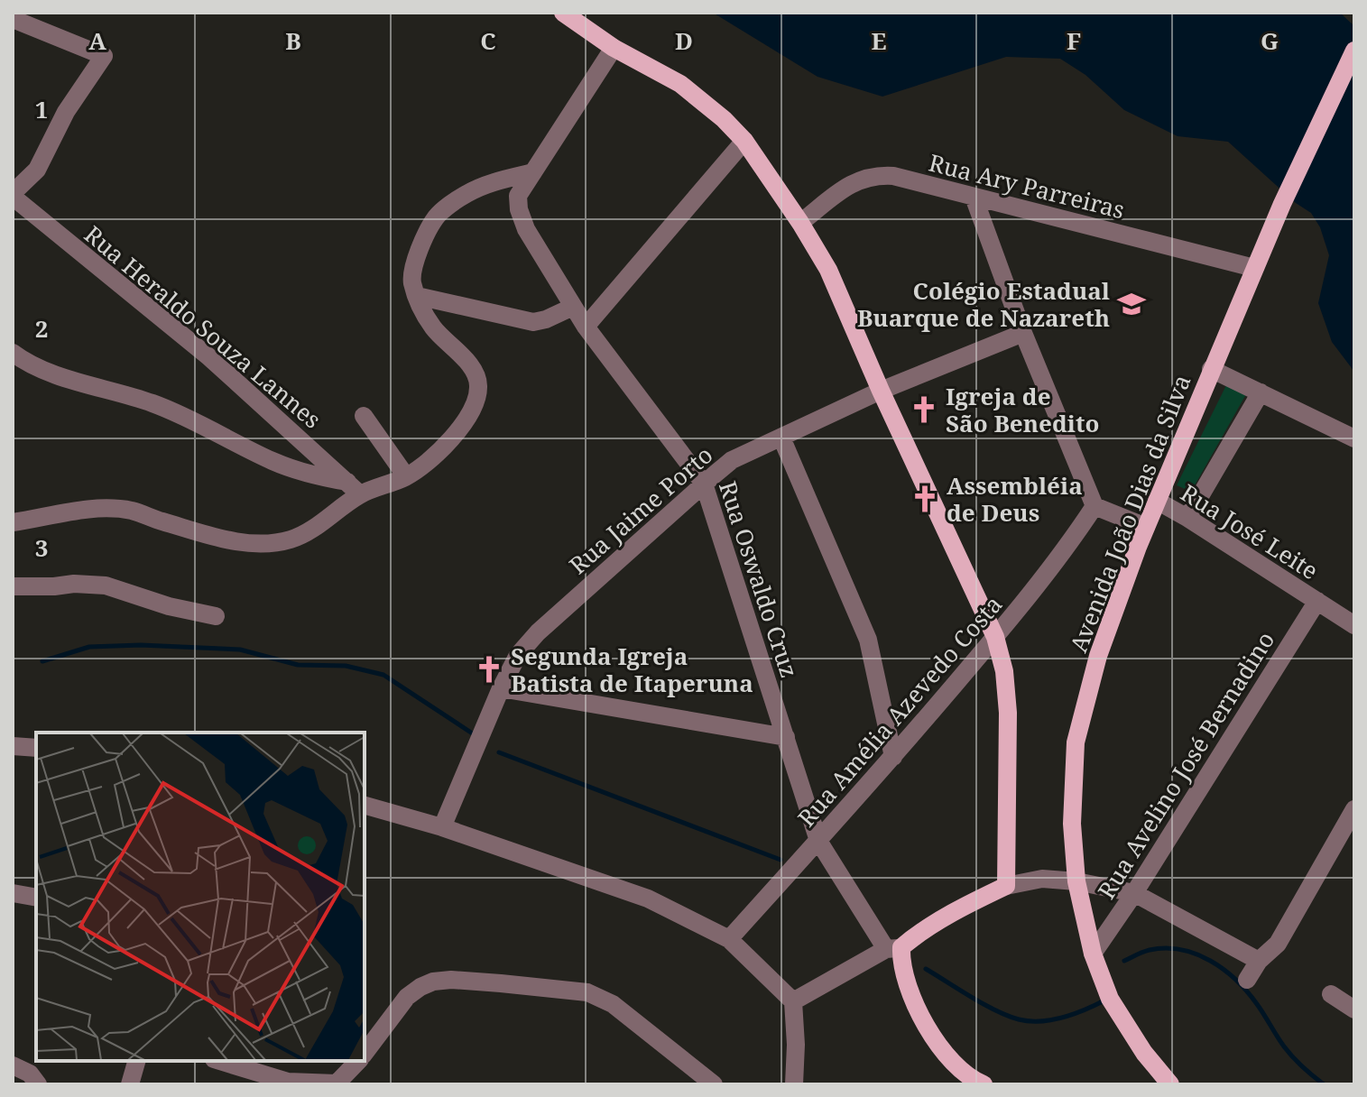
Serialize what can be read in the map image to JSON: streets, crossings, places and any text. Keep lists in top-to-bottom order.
{
  "streets": {
    "main road": ["Avenida João Dias da Silva", "Rua Oswaldo Cruz"],
    "street": [
      "Rua Ary Parreiras",
      "Rua Heraldo Souza Lannes",
      "Rua Jaime Porto",
      "Rua José Leite",
      "Rua Amélia Azevedo Costa",
      "Rua Avelino José Bernadino"
    ]
  },
  "crossings": [
    ["Rua Ary Parreiras", "Avenida João Dias da Silva"],
    ["Rua Jaime Porto", "Rua Oswaldo Cruz"],
    ["Avenida João Dias da Silva", "Rua José Leite"],
    ["Avenida João Dias da Silva", "Rua Avelino José Bernadino"],
    ["Rua José Leite", "Rua Avelino José Bernadino"],
    ["Rua Oswaldo Cruz", "Rua Amélia Azevedo Costa"]
  ],
  "places": {
    "school or university": ["Colégio Estadual Buarque de Nazareth"],
    "church": ["Igreja de São Benedito", "Assembléia de Deus", "Segunda Igreja Batista de Itaperuna"]
  },
  "grid": {
    "columns": [
      "A",
      "B",
      "C",
      "D",
      "E",
      "F",
      "G"
    ],
    "rows": ["1", "2", "3"]
  }
}
